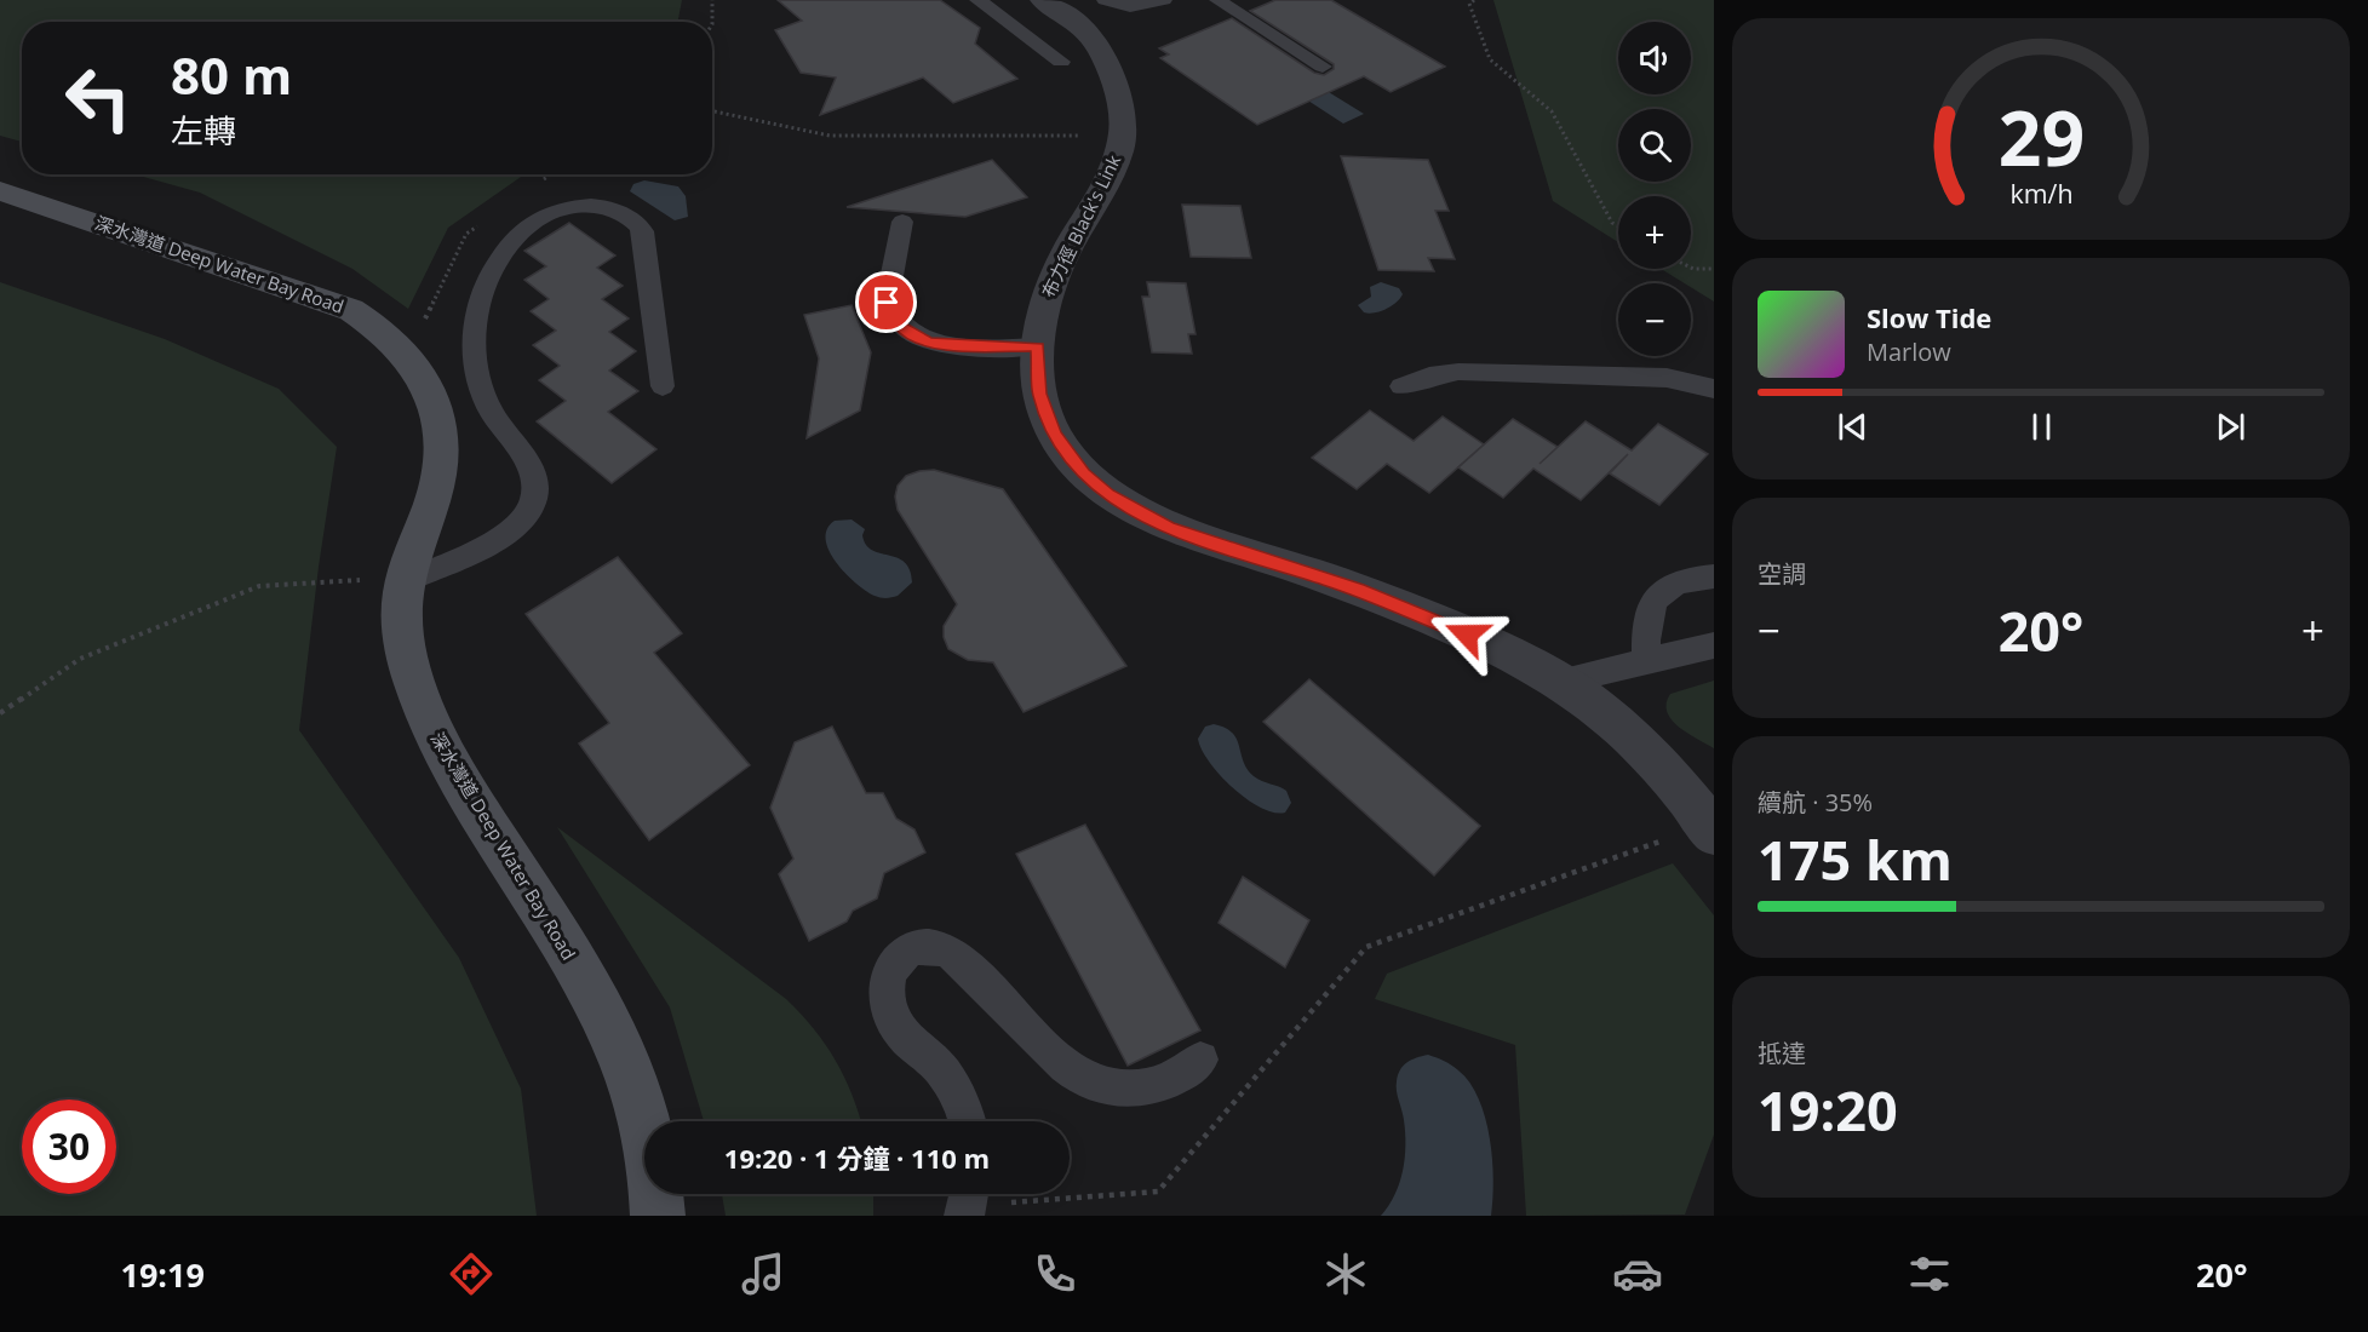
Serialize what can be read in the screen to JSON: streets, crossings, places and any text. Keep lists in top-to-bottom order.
{
  "streets": {
    "main road": ["深水灣道 Deep Water Bay Road"],
    "street": ["布力徑 Black's Link"]
  },
  "page": {
    "map_buttons": ["+", "−"],
    "turn": ["80 m", "左轉"],
    "song": ["Slow Tide", "Marlow"],
    "tile": [
      "空調",
      ["續航 · 35%", "175 km"],
      ["抵達", "19:20"]
    ],
    "heat": ["−", "20°", "+"],
    "limit": "30",
    "trip": "19:20 · 1 分鐘 · 110 m",
    "tabs": ["19:19", "20°"],
    "gauge": ["29", "km/h"]
  }
}
